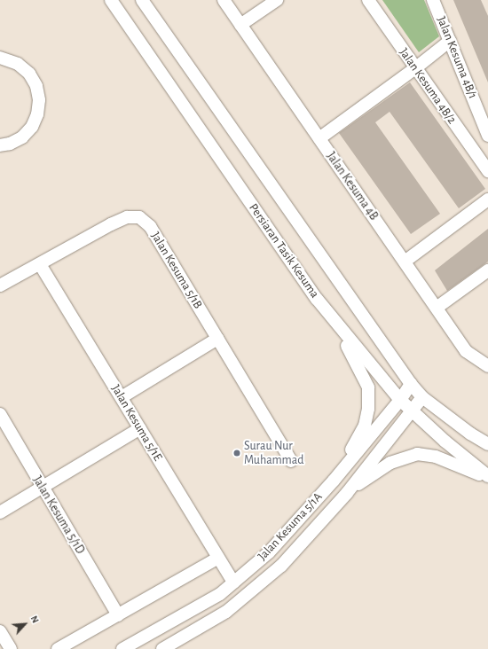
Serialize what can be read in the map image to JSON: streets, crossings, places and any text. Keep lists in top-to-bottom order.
{
  "streets": {
    "street": [
      "Jalan Kesuma 4B/1",
      "Jalan Kesuma 4B/2",
      "Jalan Kesuma 4B",
      "Persiaran Tasik Kesuma",
      "Jalan Kesuma 5/1B",
      "Jalan Kesuma 5/1E",
      "Jalan Kesuma 5/1D",
      "Jalan Kesuma 5/1A"
    ]
  },
  "crossings": [
    ["Persiaran Tasik Kesuma", "Jalan Kesuma 5/1A"],
    ["Jalan Kesuma 5/1B", "Jalan Kesuma 5/1E"],
    ["Jalan Kesuma 5/1E", "Jalan Kesuma 5/1A"]
  ],
  "places": ["Surau Nur Muhammad"],
  "north": "top right"
}
